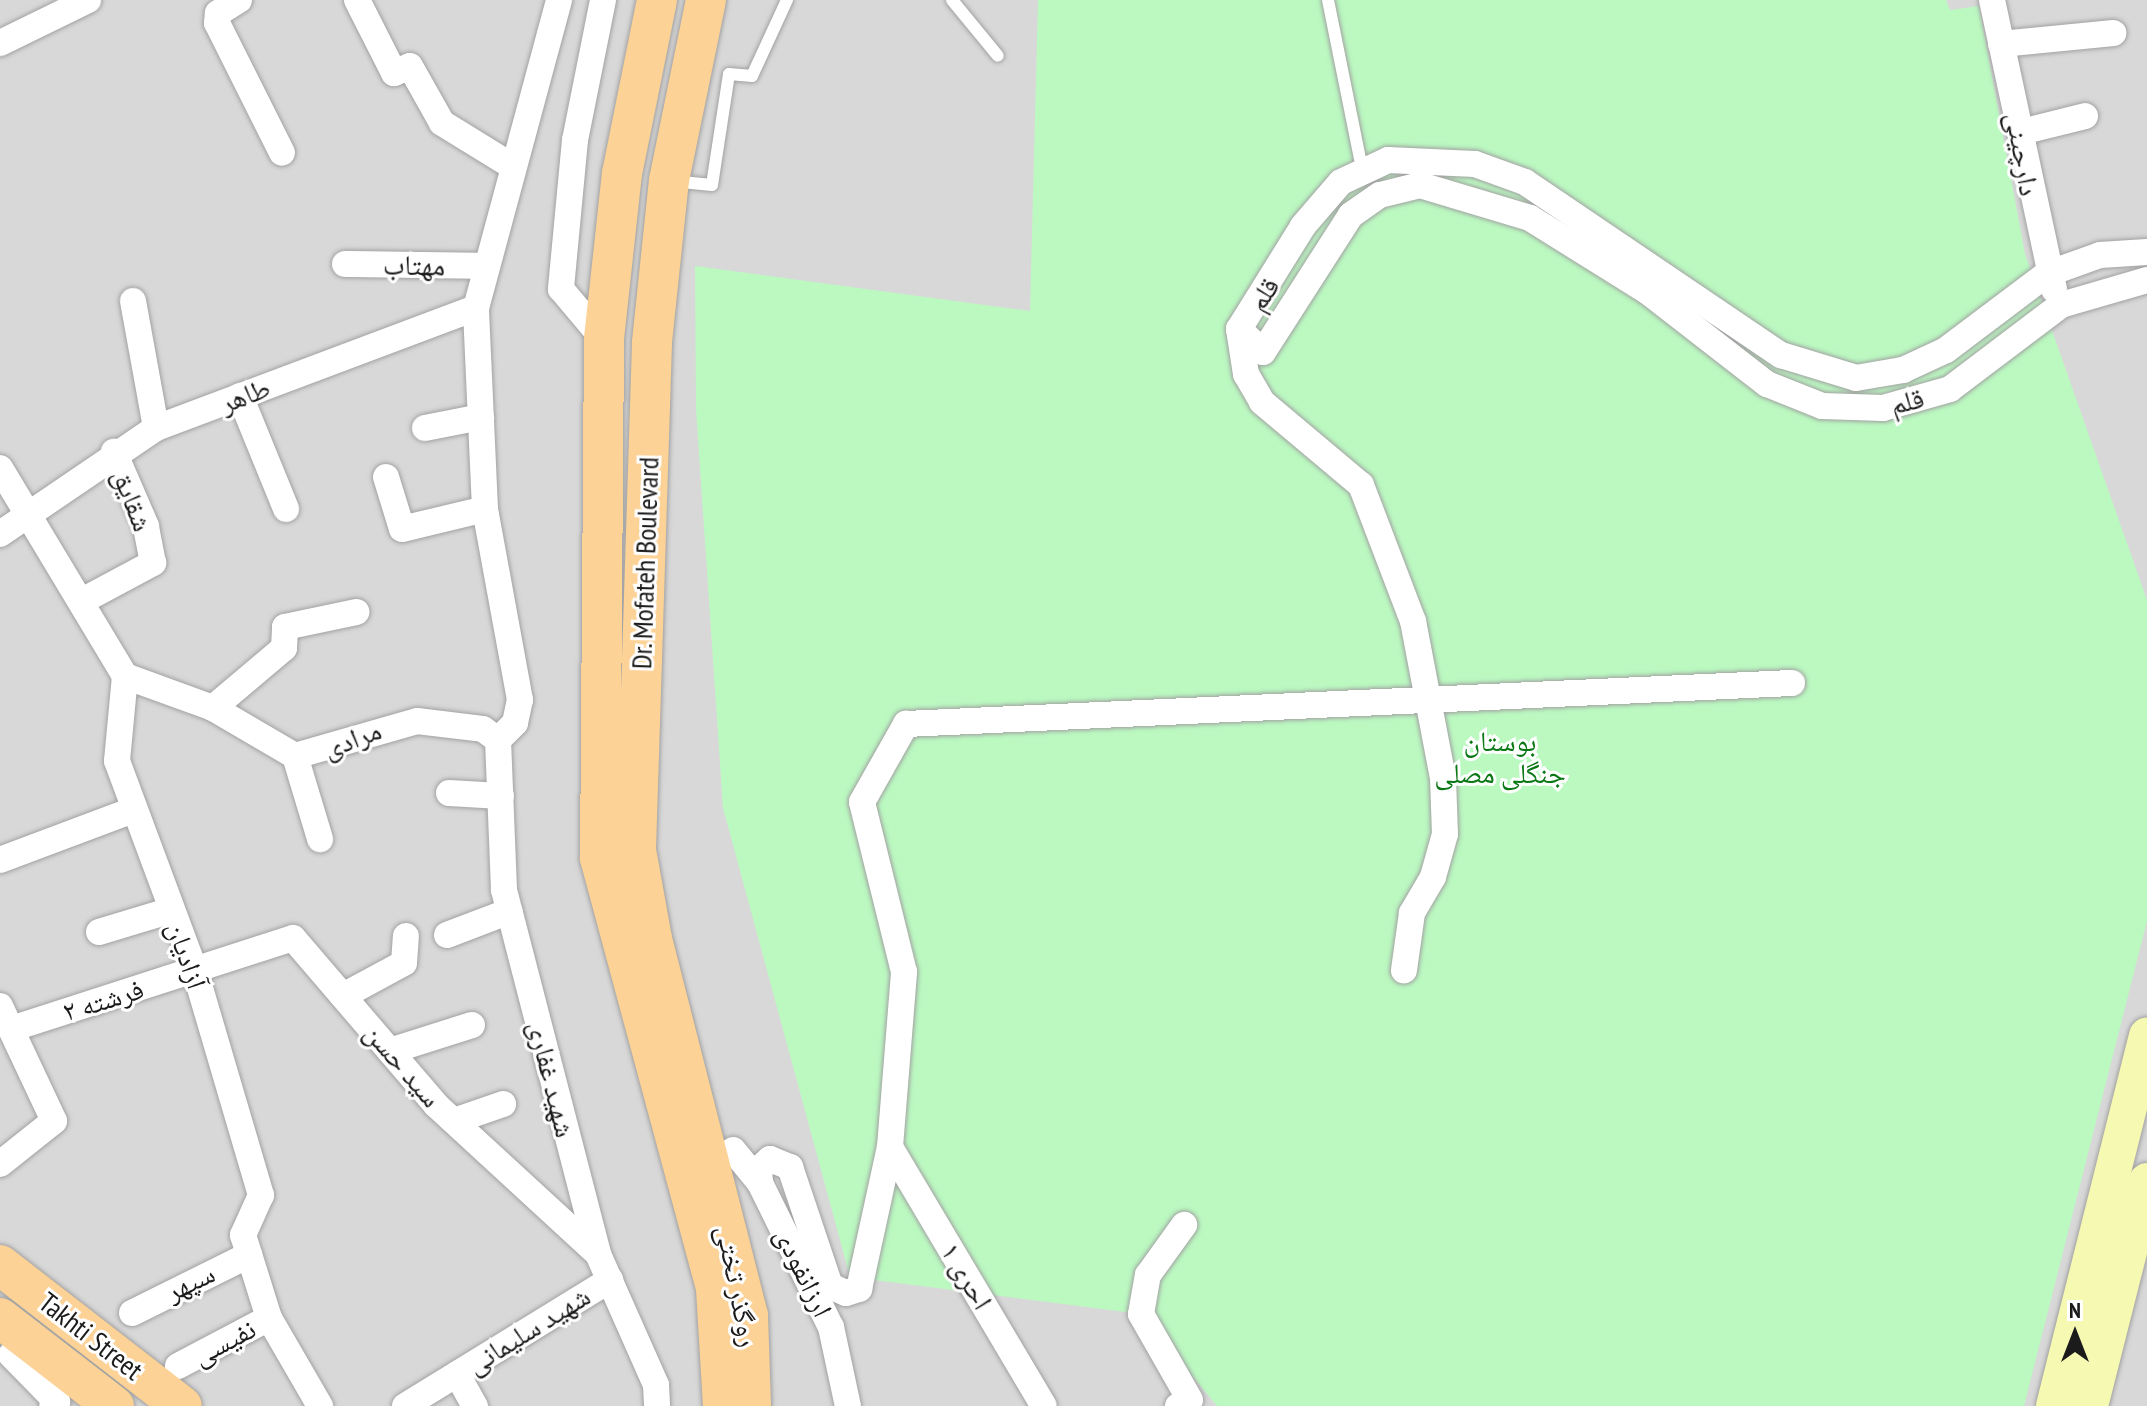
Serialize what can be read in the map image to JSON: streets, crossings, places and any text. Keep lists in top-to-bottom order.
{
  "streets": {
    "main road": ["Dr. Mofateh Boulevard", "روگذر تختی", "Takhti Street"],
    "street": [
      "دارچینی",
      "مهتاب",
      "قلم",
      "طاهر",
      "شقایق",
      "مرادی",
      "آزادیان",
      "فرشته ۲",
      "سید حسن",
      "شهید غفاری",
      "ارزانفودی",
      "احری ۱",
      "سپهر",
      "شهید سلیمانی",
      "نفیسی"
    ]
  },
  "crossings": [
    ["دارچینی", "قلم"],
    ["طاهر", "شقایق"],
    ["Dr. Mofateh Boulevard", "ارزانفودی"],
    ["Dr. Mofateh Boulevard", "روگذر تختی"],
    ["مرادی", "آزادیان"],
    ["مرادی", "شهید غفاری"],
    ["آزادیان", "فرشته ۲"],
    ["آزادیان", "سید حسن"],
    ["آزادیان", "سپهر"],
    ["آزادیان", "نفیسی"],
    ["فرشته ۲", "سید حسن"],
    ["سید حسن", "شهید غفاری"],
    ["شهید غفاری", "شهید سلیمانی"],
    ["ارزانفودی", "روگذر تختی"]
  ],
  "parks": ["بوستان جنگلی مصلی"],
  "north": "top"
}
